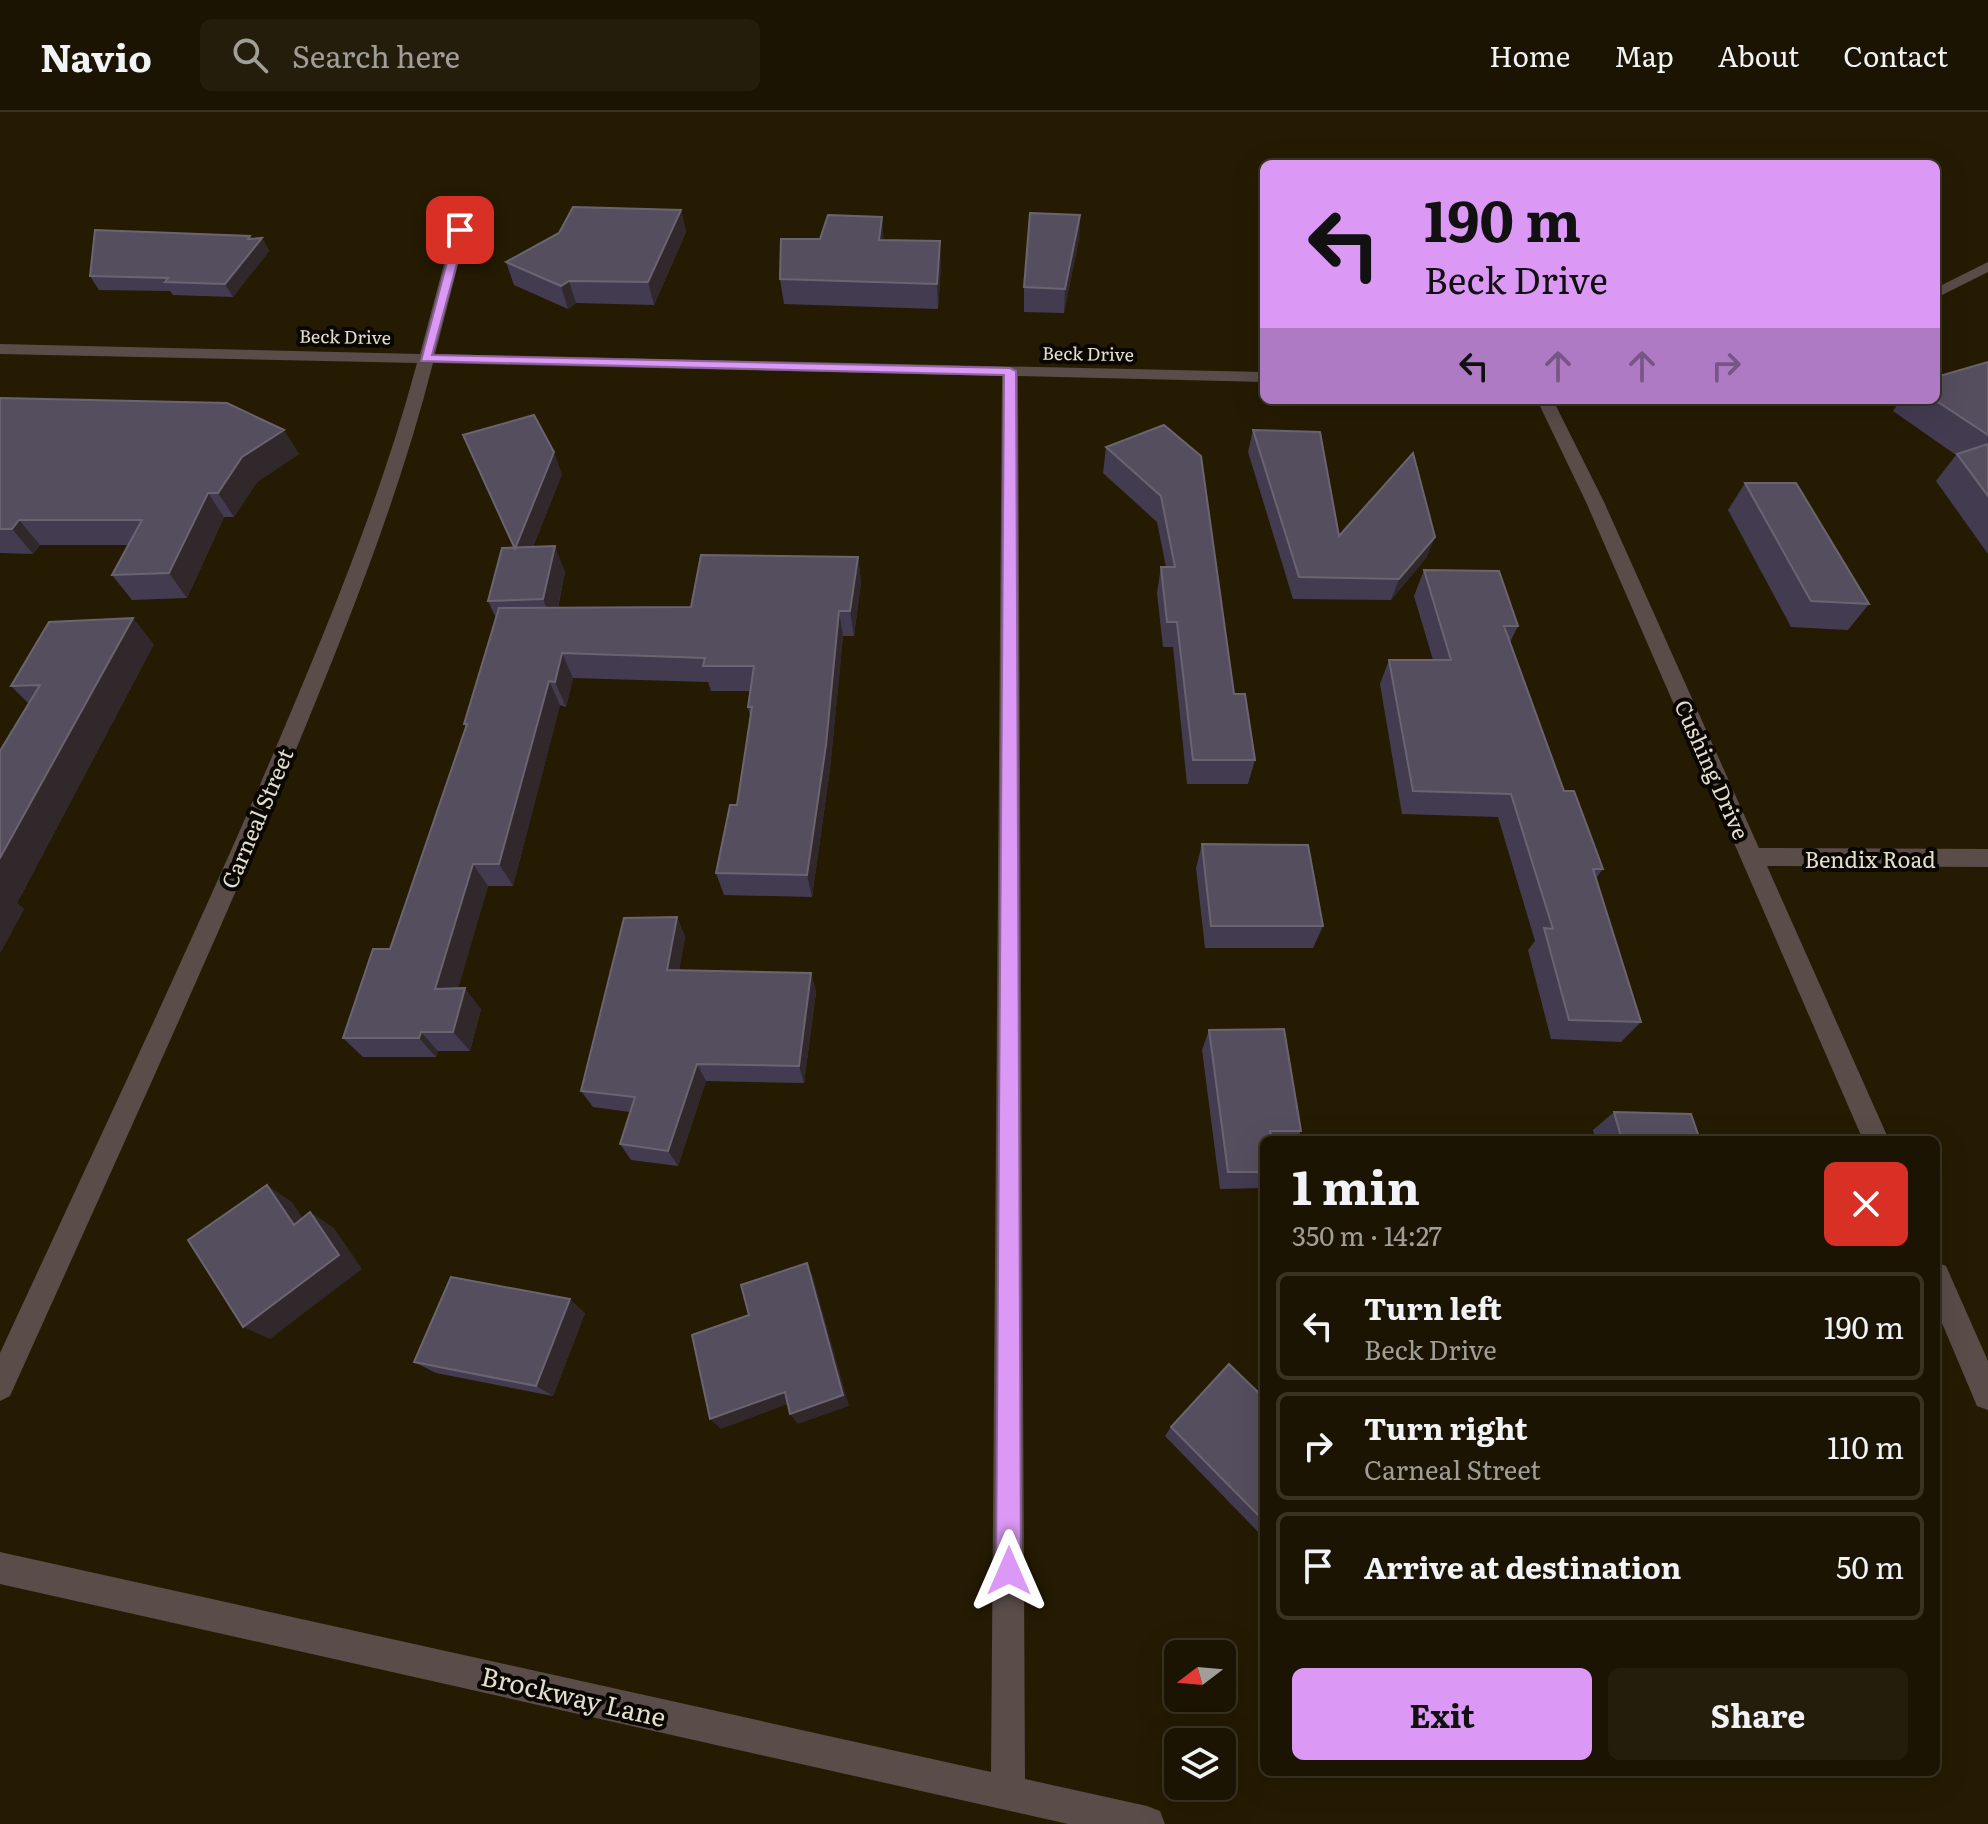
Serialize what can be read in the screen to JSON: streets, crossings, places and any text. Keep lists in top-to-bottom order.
{
  "streets": {
    "street": [
      "Beck Drive",
      "Cushing Drive",
      "Carneal Street",
      "Bendix Road",
      "Brockway Lane"
    ]
  },
  "crossings": [
    ["Beck Drive", "Carneal Street"],
    ["Cushing Drive", "Bendix Road"]
  ],
  "north": "left",
  "page": {
    "header": "Navio",
    "search": "Search here",
    "nav": [
      "Home",
      "Map",
      "About",
      "Contact"
    ],
    "turn": ["190 m", "Beck Drive"],
    "heading": ["1 min", "350 m · 14:27"],
    "list": [
      {
        "name": "Turn left",
        "note": "Beck Drive",
        "value": "190 m"
      },
      {
        "name": "Turn right",
        "note": "Carneal Street",
        "value": "110 m"
      },
      {
        "name": "Arrive at destination",
        "value": "50 m"
      }
    ],
    "buttons": ["Exit", "Share"]
  }
}
